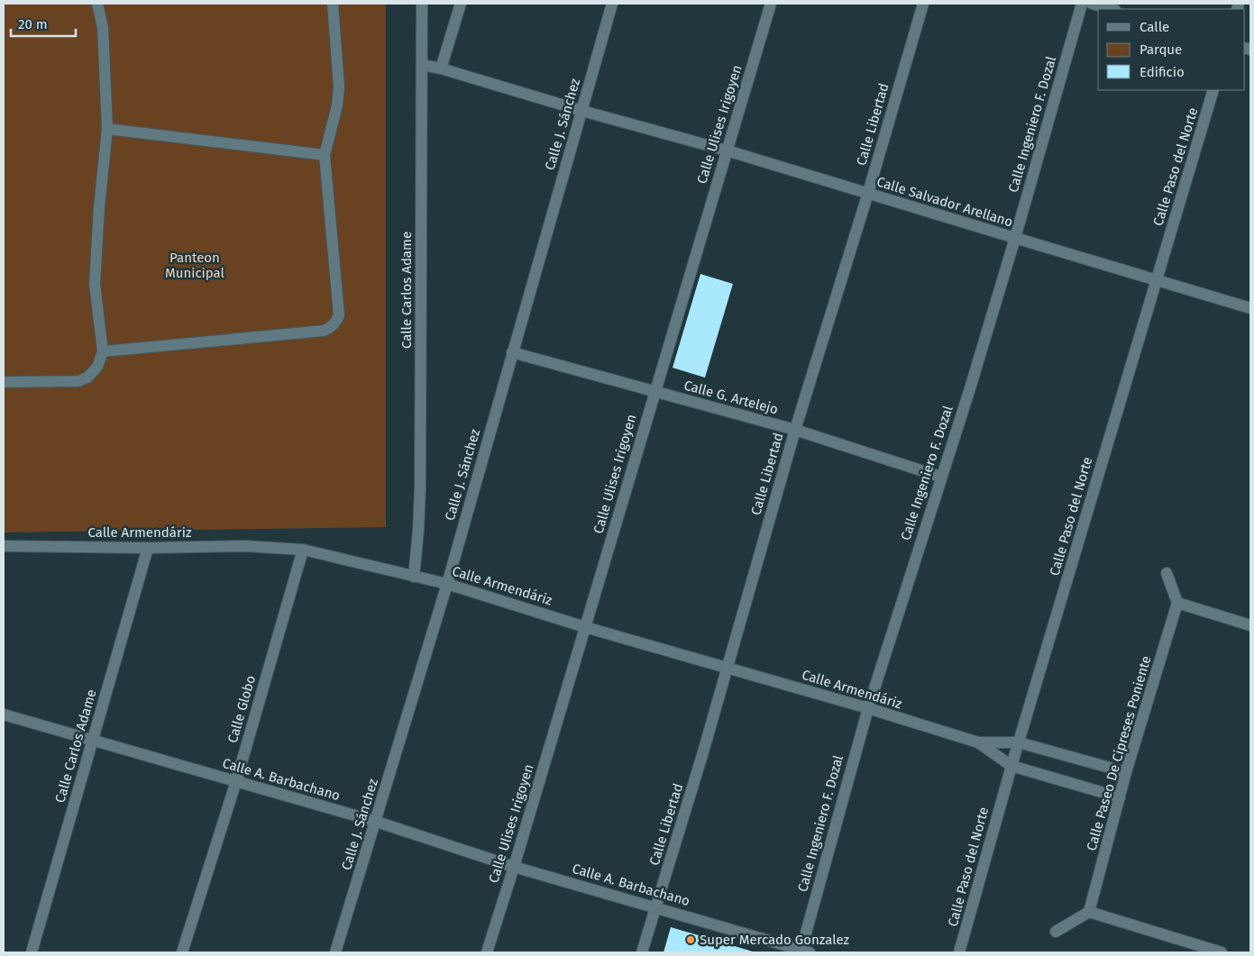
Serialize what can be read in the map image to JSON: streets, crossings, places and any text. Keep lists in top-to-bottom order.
{
  "streets": {
    "street": [
      "Calle J. Sánchez",
      "Calle Ulises Irigoyen",
      "Calle Libertad",
      "Calle Ingeniero F. Dozal",
      "Calle Paso del Norte",
      "Calle Salvador Arellano",
      "Calle Carlos Adame",
      "Calle G. Artelejo",
      "Calle Armendáriz",
      "Calle Globo",
      "Calle Paseo De Cipreses Poniente",
      "Calle A. Barbachano"
    ]
  },
  "crossings": [
    ["Calle J. Sánchez", "Calle Salvador Arellano"],
    ["Calle J. Sánchez", "Calle G. Artelejo"],
    ["Calle J. Sánchez", "Calle Armendáriz"],
    ["Calle J. Sánchez", "Calle A. Barbachano"],
    ["Calle Ulises Irigoyen", "Calle Salvador Arellano"],
    ["Calle Ulises Irigoyen", "Calle G. Artelejo"],
    ["Calle Ulises Irigoyen", "Calle Armendáriz"],
    ["Calle Ulises Irigoyen", "Calle A. Barbachano"],
    ["Calle Libertad", "Calle Salvador Arellano"],
    ["Calle Libertad", "Calle G. Artelejo"],
    ["Calle Libertad", "Calle Armendáriz"],
    ["Calle Libertad", "Calle A. Barbachano"],
    ["Calle Ingeniero F. Dozal", "Calle Salvador Arellano"],
    ["Calle Ingeniero F. Dozal", "Calle G. Artelejo"],
    ["Calle Ingeniero F. Dozal", "Calle Armendáriz"],
    ["Calle Ingeniero F. Dozal", "Calle A. Barbachano"],
    ["Calle Paso del Norte", "Calle Salvador Arellano"],
    ["Calle Paso del Norte", "Calle Armendáriz"],
    ["Calle Salvador Arellano", "Calle Carlos Adame"],
    ["Calle Carlos Adame", "Calle Armendáriz"],
    ["Calle Carlos Adame", "Calle A. Barbachano"],
    ["Calle Armendáriz", "Calle Globo"],
    ["Calle Armendáriz", "Calle Paseo De Cipreses Poniente"],
    ["Calle Globo", "Calle A. Barbachano"]
  ],
  "parks": ["Panteon Municipal"],
  "places": ["Super Mercado Gonzalez"],
  "legend": ["Calle", "Parque", "Edificio"],
  "scale_bar": "20 m"
}
